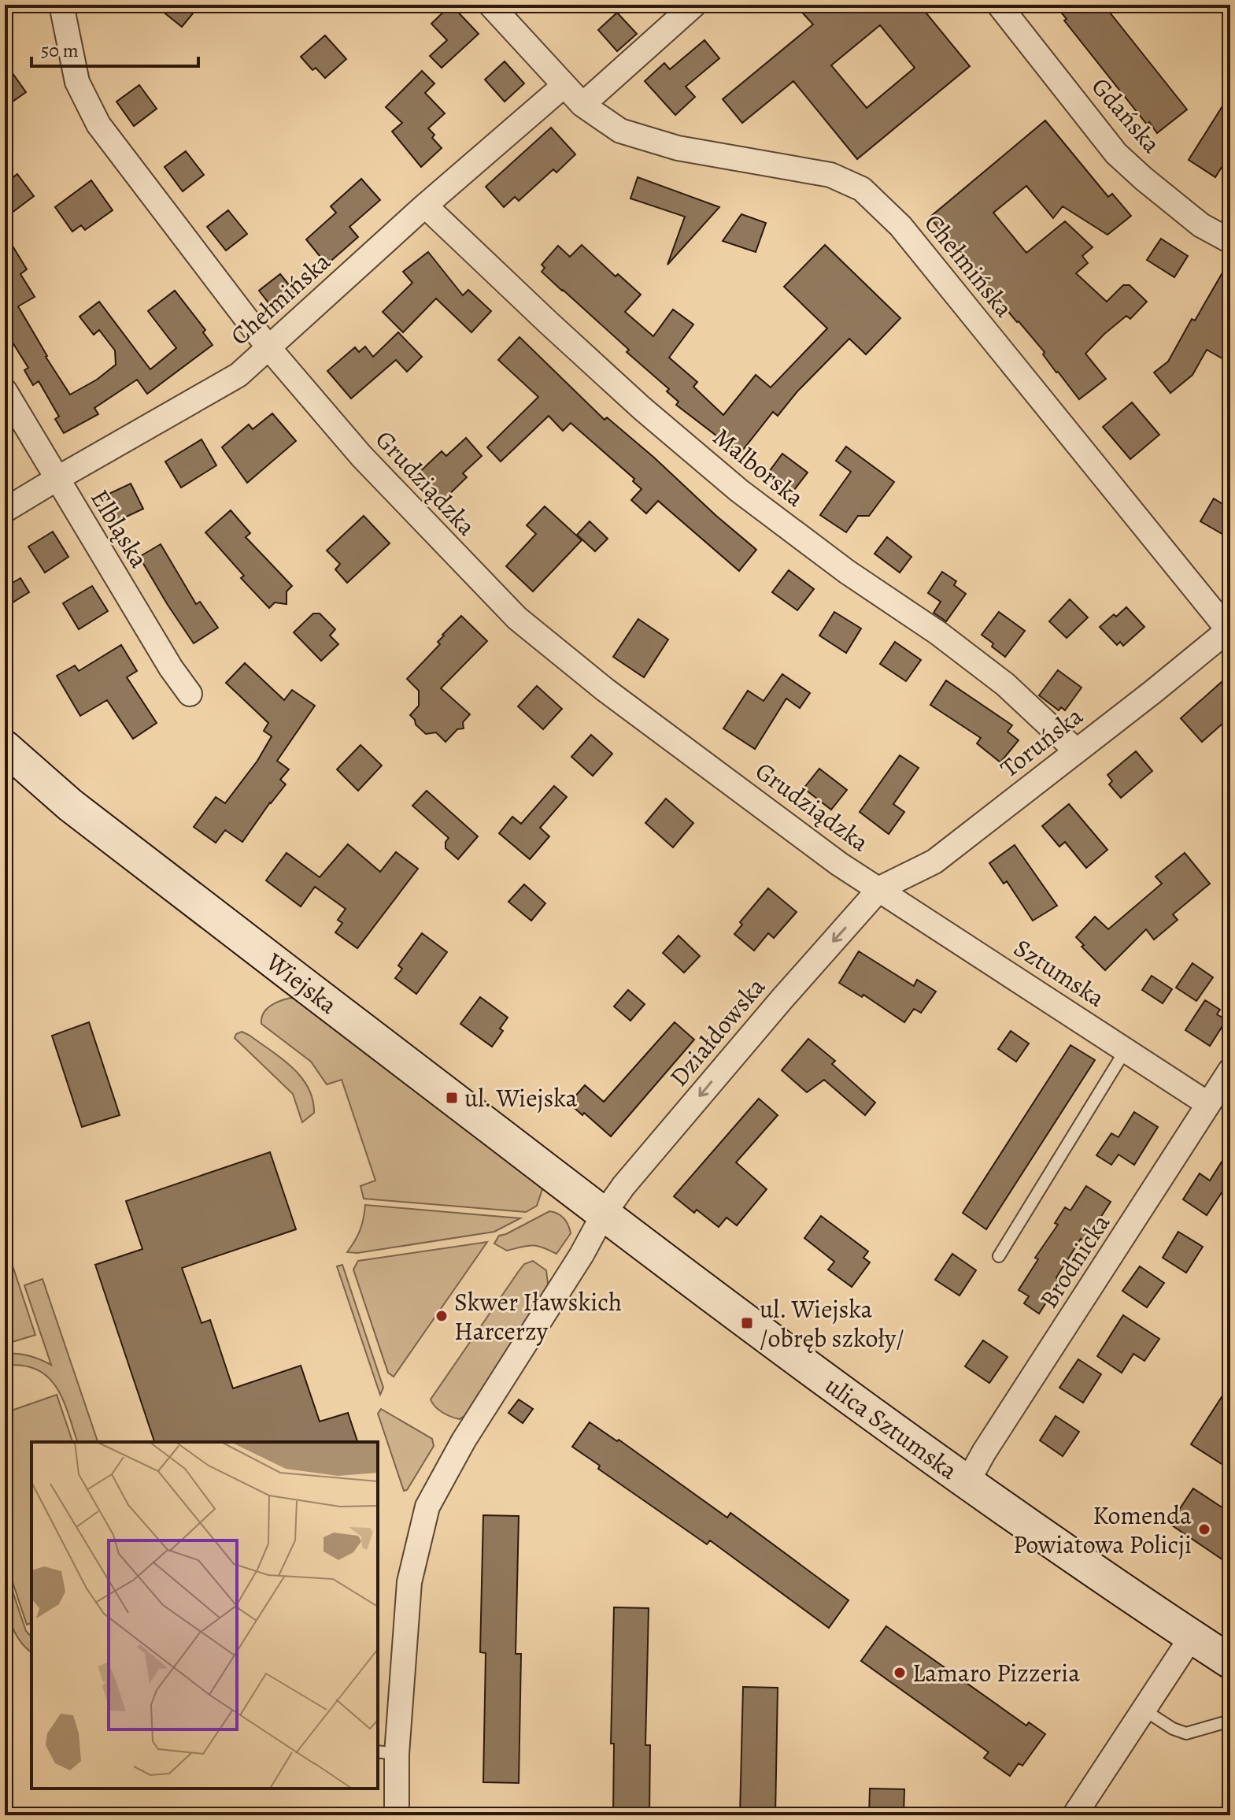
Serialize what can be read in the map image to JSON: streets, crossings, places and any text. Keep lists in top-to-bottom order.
{
  "streets": {
    "street": [
      "Gdańska",
      "Chełmińska",
      "Malborska",
      "Grudziądzka",
      "Elbląska",
      "Toruńska",
      "Sztumska",
      "Wiejska",
      "Działdowska",
      "Brodnicka",
      "ulica Sztumska"
    ]
  },
  "crossings": [
    ["Chełmińska", "Malborska"],
    ["Chełmińska", "Grudziądzka"],
    ["Chełmińska", "Elbląska"],
    ["Chełmińska", "Toruńska"],
    ["Malborska", "Toruńska"],
    ["Grudziądzka", "Toruńska"],
    ["Grudziądzka", "Sztumska"],
    ["Grudziądzka", "Działdowska"],
    ["Toruńska", "Sztumska"],
    ["Toruńska", "Działdowska"],
    ["Sztumska", "Działdowska"],
    ["Sztumska", "Brodnicka"],
    ["Wiejska", "Działdowska"],
    ["Wiejska", "ulica Sztumska"],
    ["Działdowska", "ulica Sztumska"],
    ["Brodnicka", "ulica Sztumska"]
  ],
  "one_way": ["Działdowska"],
  "places": {
    "transit": ["ul. Wiejska", "ul. Wiejska /obręb szkoły/"],
    "other": ["Skwer Iławskich Harcerzy", "Komenda Powiatowa Policji", "Lamaro Pizzeria"]
  },
  "scale_bar": "50 m"
}
